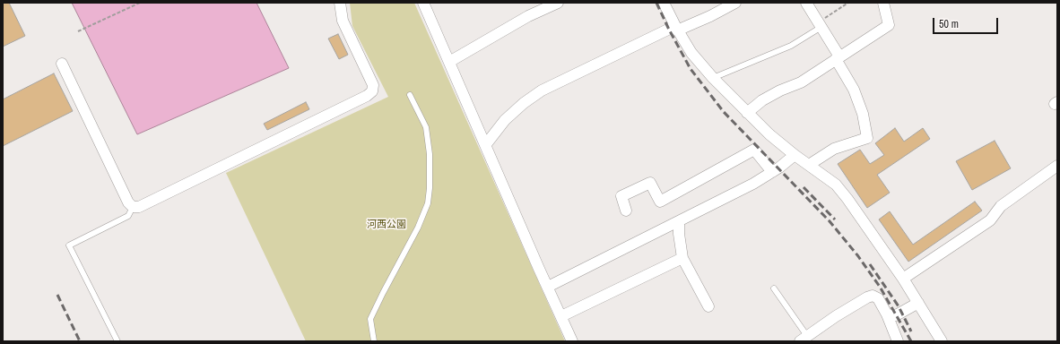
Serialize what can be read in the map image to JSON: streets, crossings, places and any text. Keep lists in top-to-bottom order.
{
  "parks": ["河西公園"],
  "scale_bar": "50 m"
}
